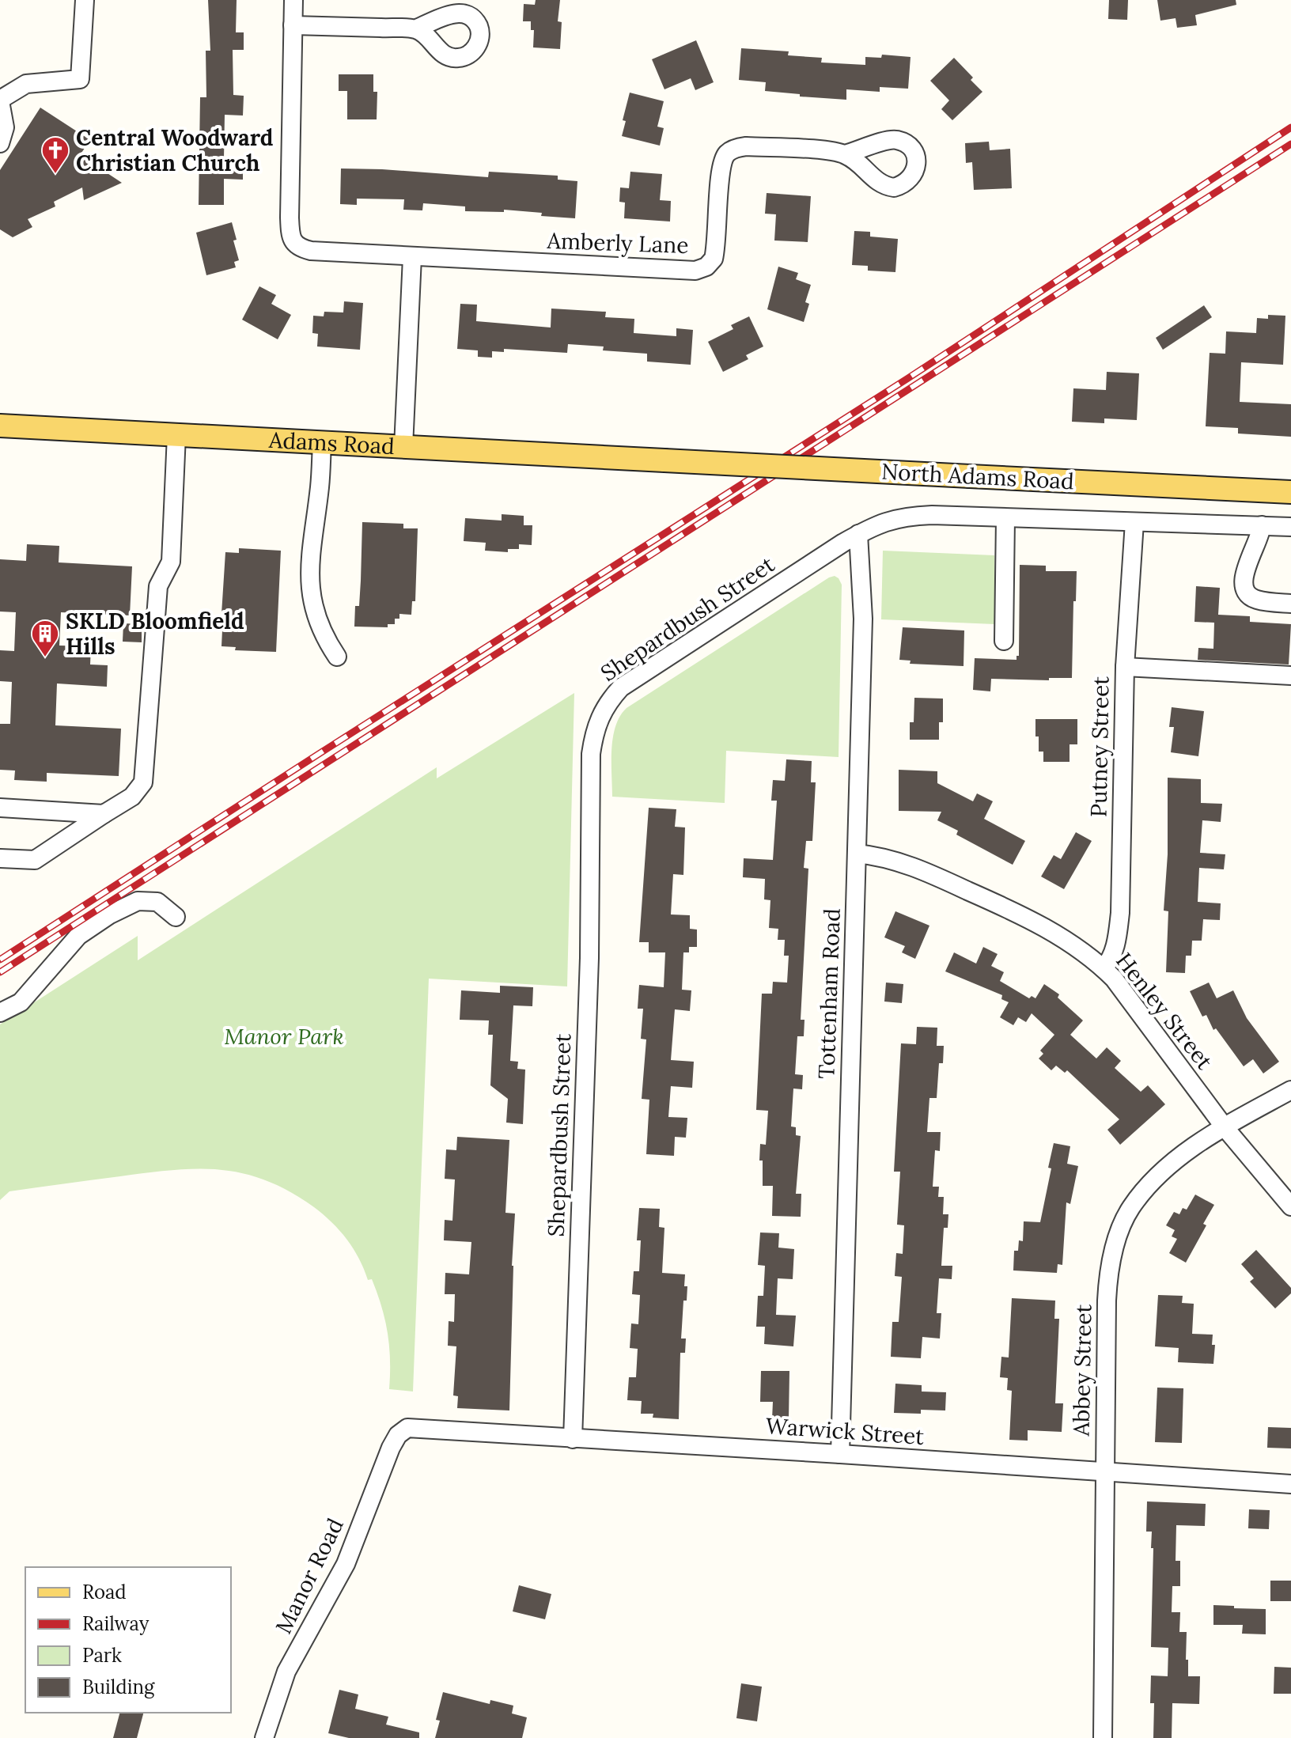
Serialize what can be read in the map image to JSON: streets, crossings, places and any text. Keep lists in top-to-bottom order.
{
  "streets": {
    "main road": ["Adams Road", "North Adams Road"],
    "street": [
      "Amberly Lane",
      "Shepardbush Street",
      "Putney Street",
      "Tottenham Road",
      "Henley Street",
      "Abbey Street",
      "Warwick Street",
      "Manor Road"
    ]
  },
  "crossings": [
    ["Adams Road", "North Adams Road"],
    ["Shepardbush Street", "Putney Street"],
    ["Shepardbush Street", "Tottenham Road"],
    ["Shepardbush Street", "Warwick Street"],
    ["Putney Street", "Henley Street"],
    ["Tottenham Road", "Henley Street"],
    ["Tottenham Road", "Warwick Street"],
    ["Henley Street", "Abbey Street"],
    ["Abbey Street", "Warwick Street"],
    ["Warwick Street", "Manor Road"]
  ],
  "parks": ["Manor Park"],
  "places": {
    "church": ["Central Woodward Christian Church"],
    "building": ["SKLD Bloomfield Hills"]
  },
  "legend": [
    "Road",
    "Railway",
    "Park",
    "Building"
  ]
}
